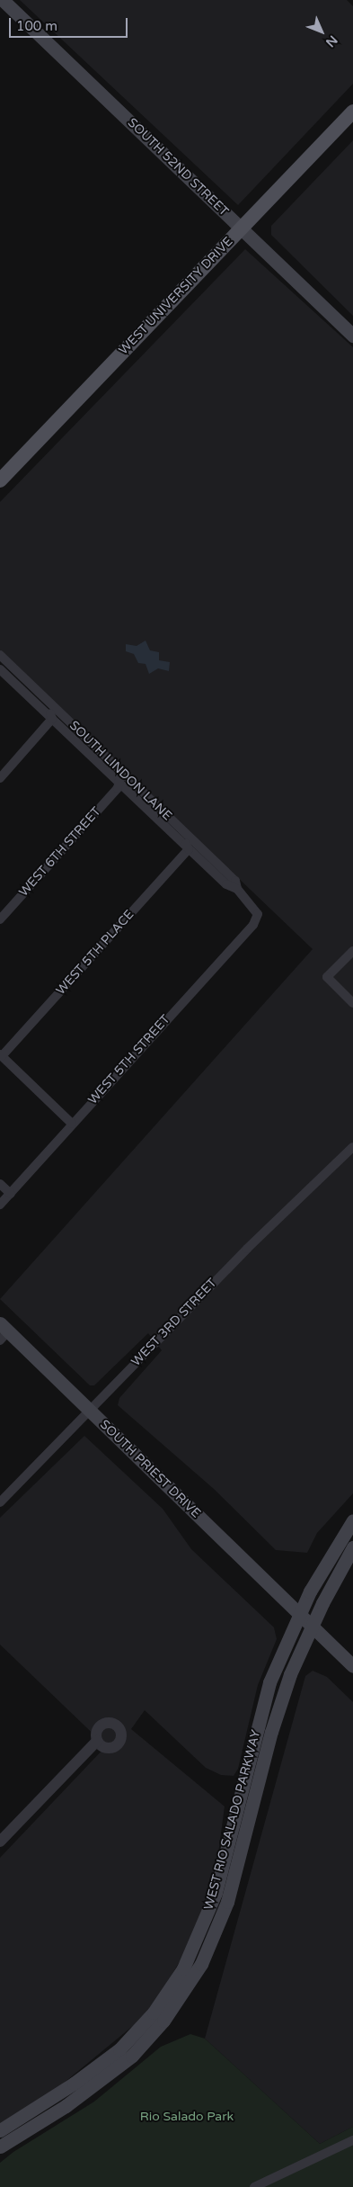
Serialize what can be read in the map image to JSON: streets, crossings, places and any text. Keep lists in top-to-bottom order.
{
  "streets": {
    "main road": [
      "SOUTH 52ND STREET",
      "WEST UNIVERSITY DRIVE",
      "SOUTH PRIEST DRIVE",
      "WEST RIO SALADO PARKWAY"
    ],
    "street": [
      "SOUTH LINDON LANE",
      "WEST 6TH STREET",
      "WEST 5TH PLACE",
      "WEST 5TH STREET",
      "WEST 3RD STREET"
    ]
  },
  "crossings": [
    ["SOUTH 52ND STREET", "WEST UNIVERSITY DRIVE"],
    ["SOUTH LINDON LANE", "WEST 6TH STREET"],
    ["SOUTH LINDON LANE", "WEST 5TH PLACE"],
    ["SOUTH LINDON LANE", "WEST 5TH STREET"],
    ["WEST 3RD STREET", "SOUTH PRIEST DRIVE"],
    ["SOUTH PRIEST DRIVE", "WEST RIO SALADO PARKWAY"]
  ],
  "parks": ["Rio Salado Park"],
  "scale_bar": "100 m",
  "north": "bottom right"
}
